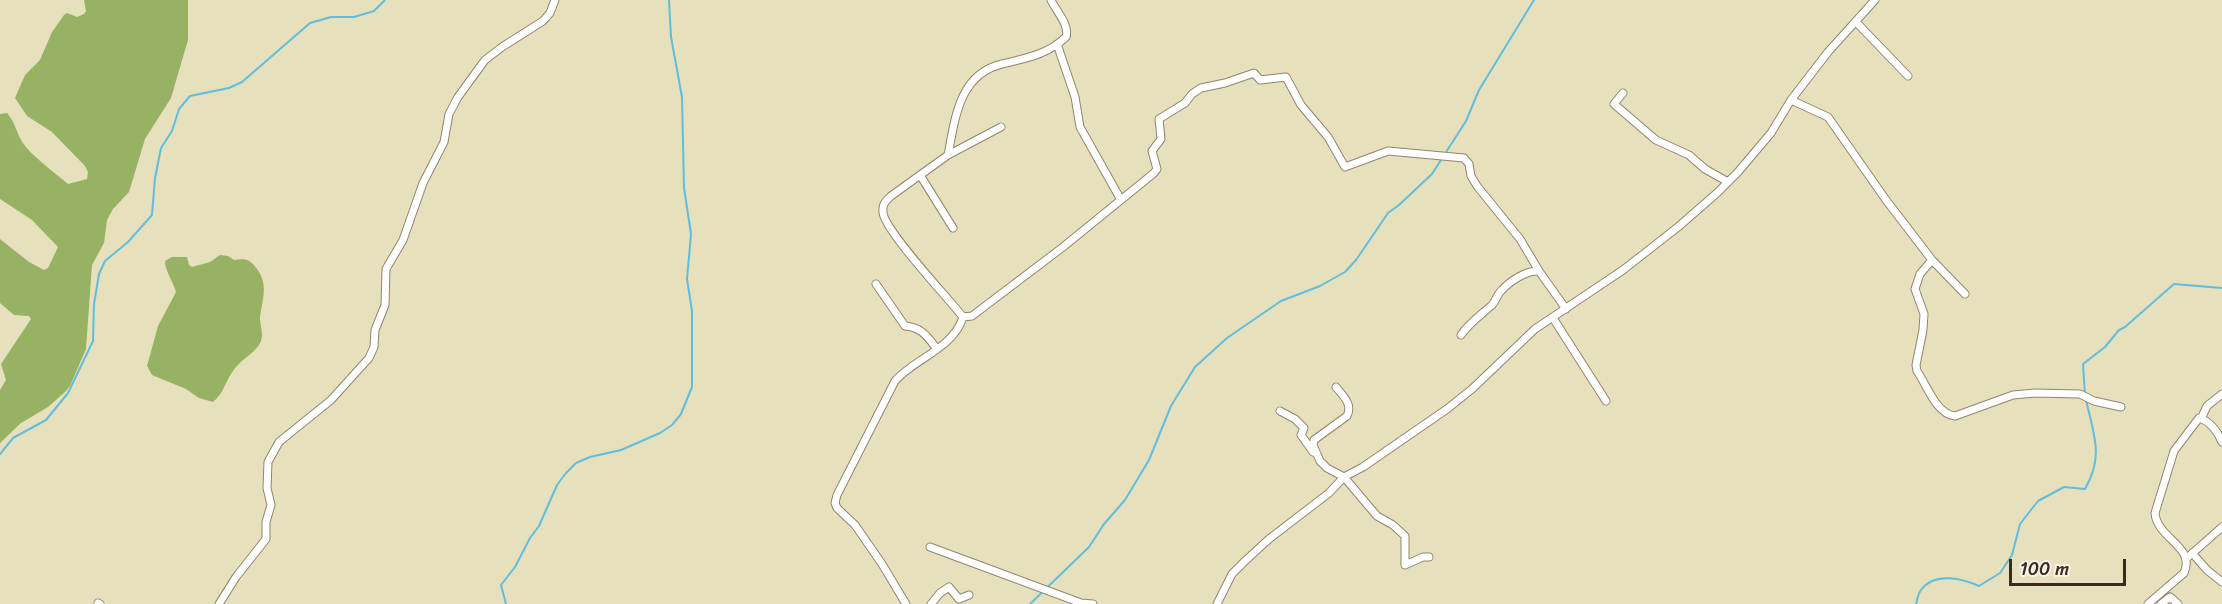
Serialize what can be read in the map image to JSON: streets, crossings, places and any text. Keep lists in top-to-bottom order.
{
  "scale_bar": "100 m"
}
